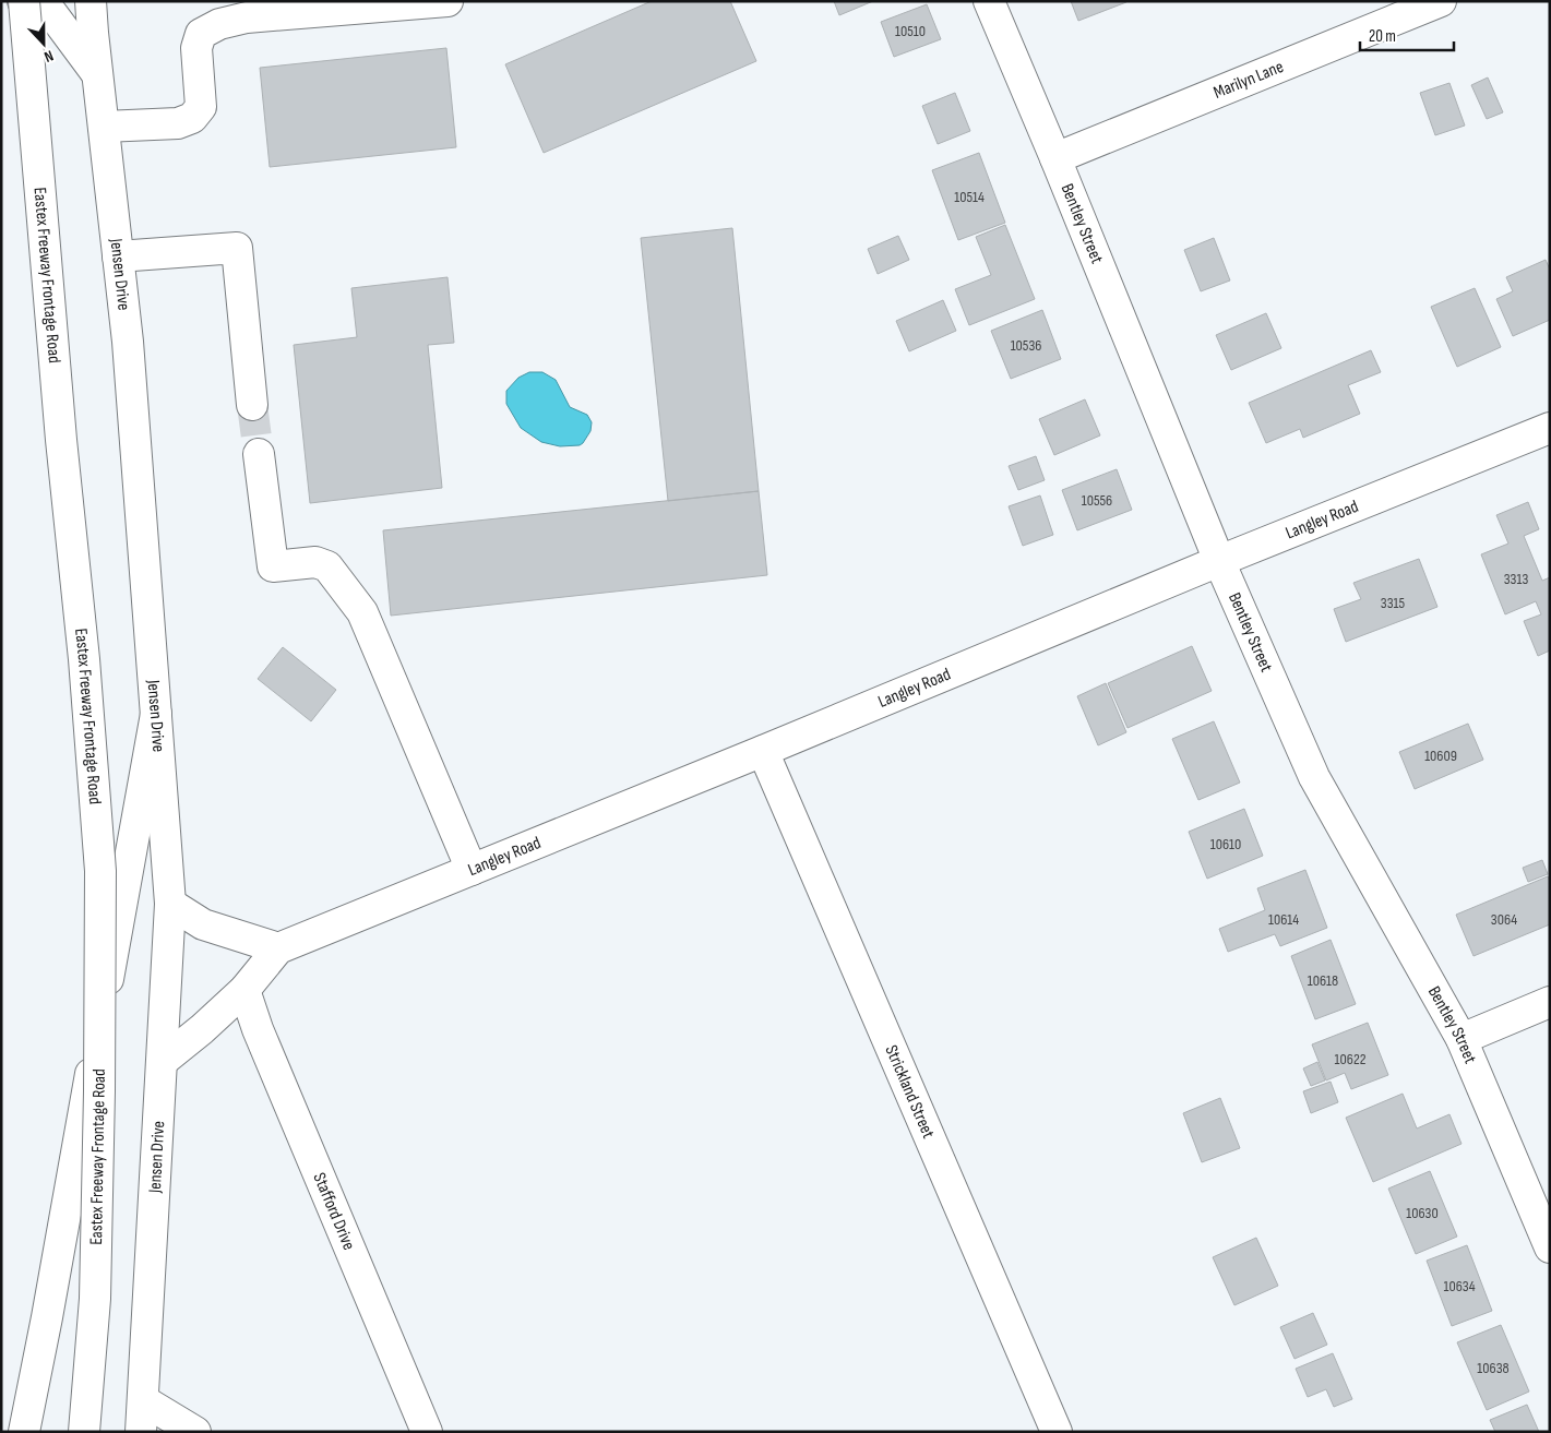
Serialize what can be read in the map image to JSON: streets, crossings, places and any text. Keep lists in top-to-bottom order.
{
  "streets": {
    "main road": [
      "Marilyn Lane",
      "Bentley Street",
      "Eastex Freeway Frontage Road",
      "Jensen Drive",
      "Langley Road",
      "Strickland Street",
      "Stafford Drive"
    ]
  },
  "crossings": [
    ["Marilyn Lane", "Bentley Street"],
    ["Bentley Street", "Langley Road"],
    ["Jensen Drive", "Langley Road"],
    ["Langley Road", "Strickland Street"],
    ["Langley Road", "Stafford Drive"]
  ],
  "house_numbers": [
    "10510",
    "10514",
    "10536",
    "10556",
    "3313",
    "3315",
    "10609",
    "10610",
    "10614",
    "3064",
    "10618",
    "10622",
    "10630",
    "10634",
    "10638"
  ],
  "scale_bar": "20 m",
  "north": "bottom"
}
